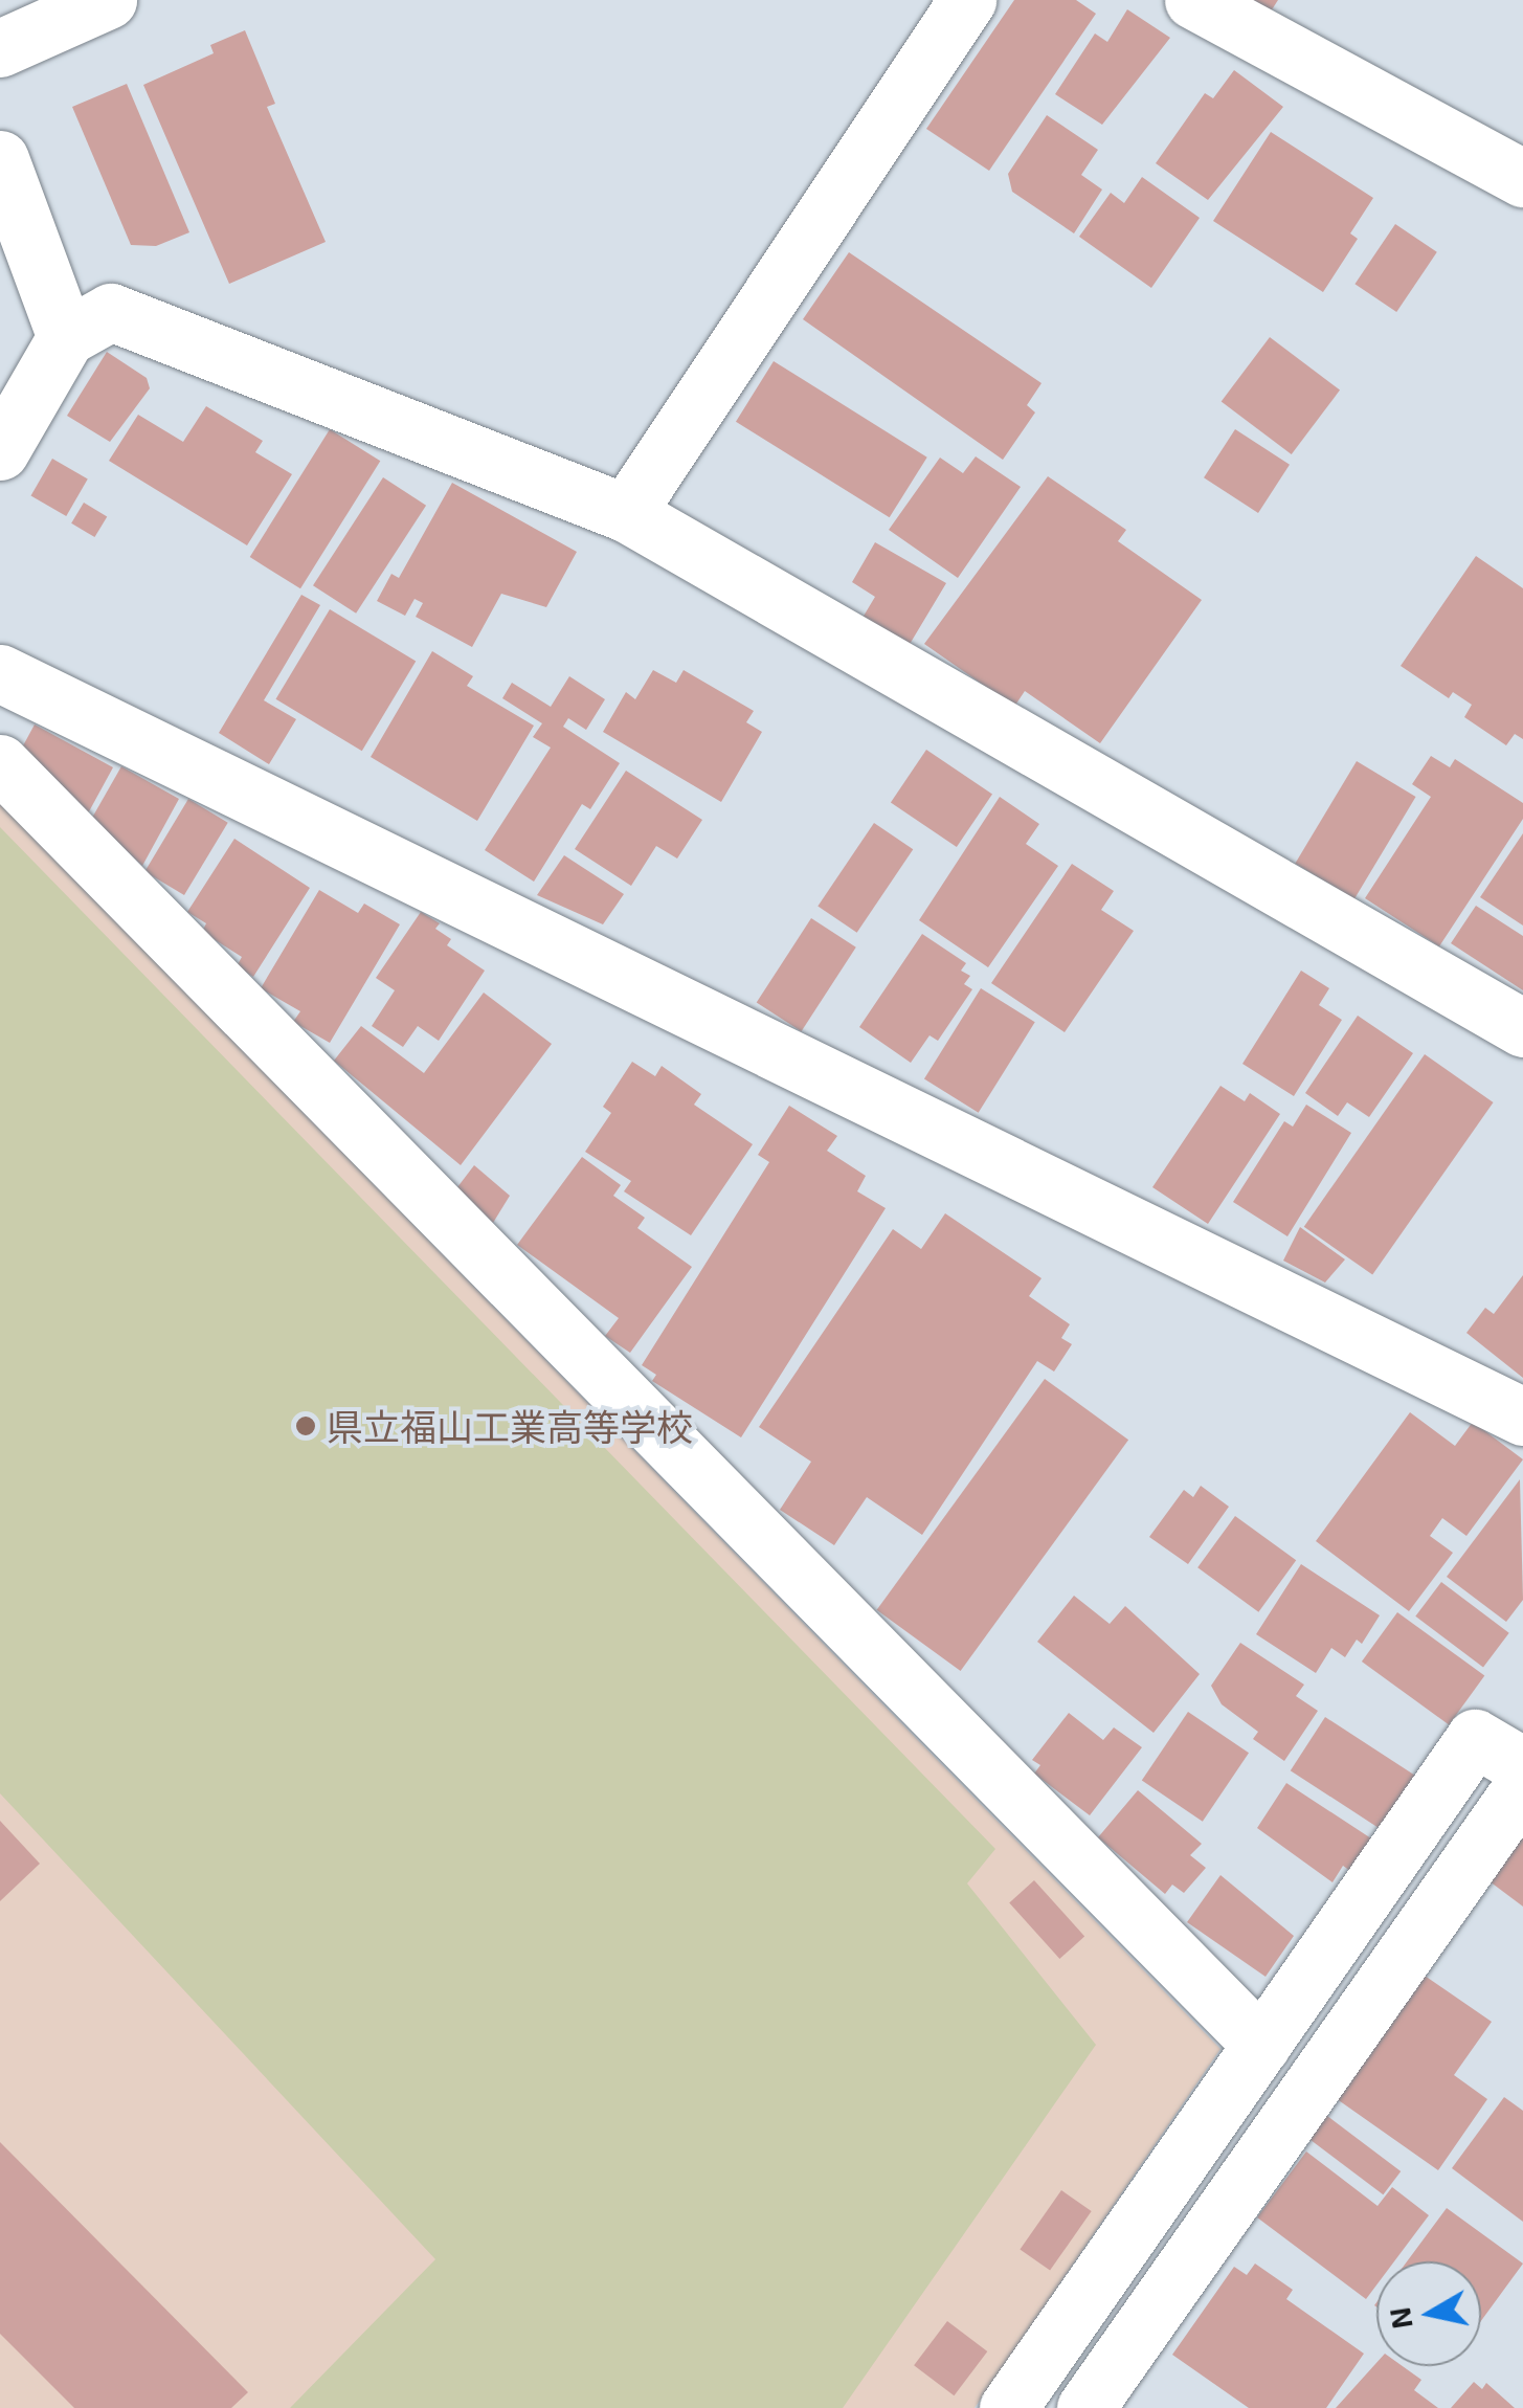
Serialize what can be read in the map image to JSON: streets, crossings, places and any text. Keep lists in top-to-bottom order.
{
  "places": ["県立福山工業高等学校"],
  "north": "left"
}
